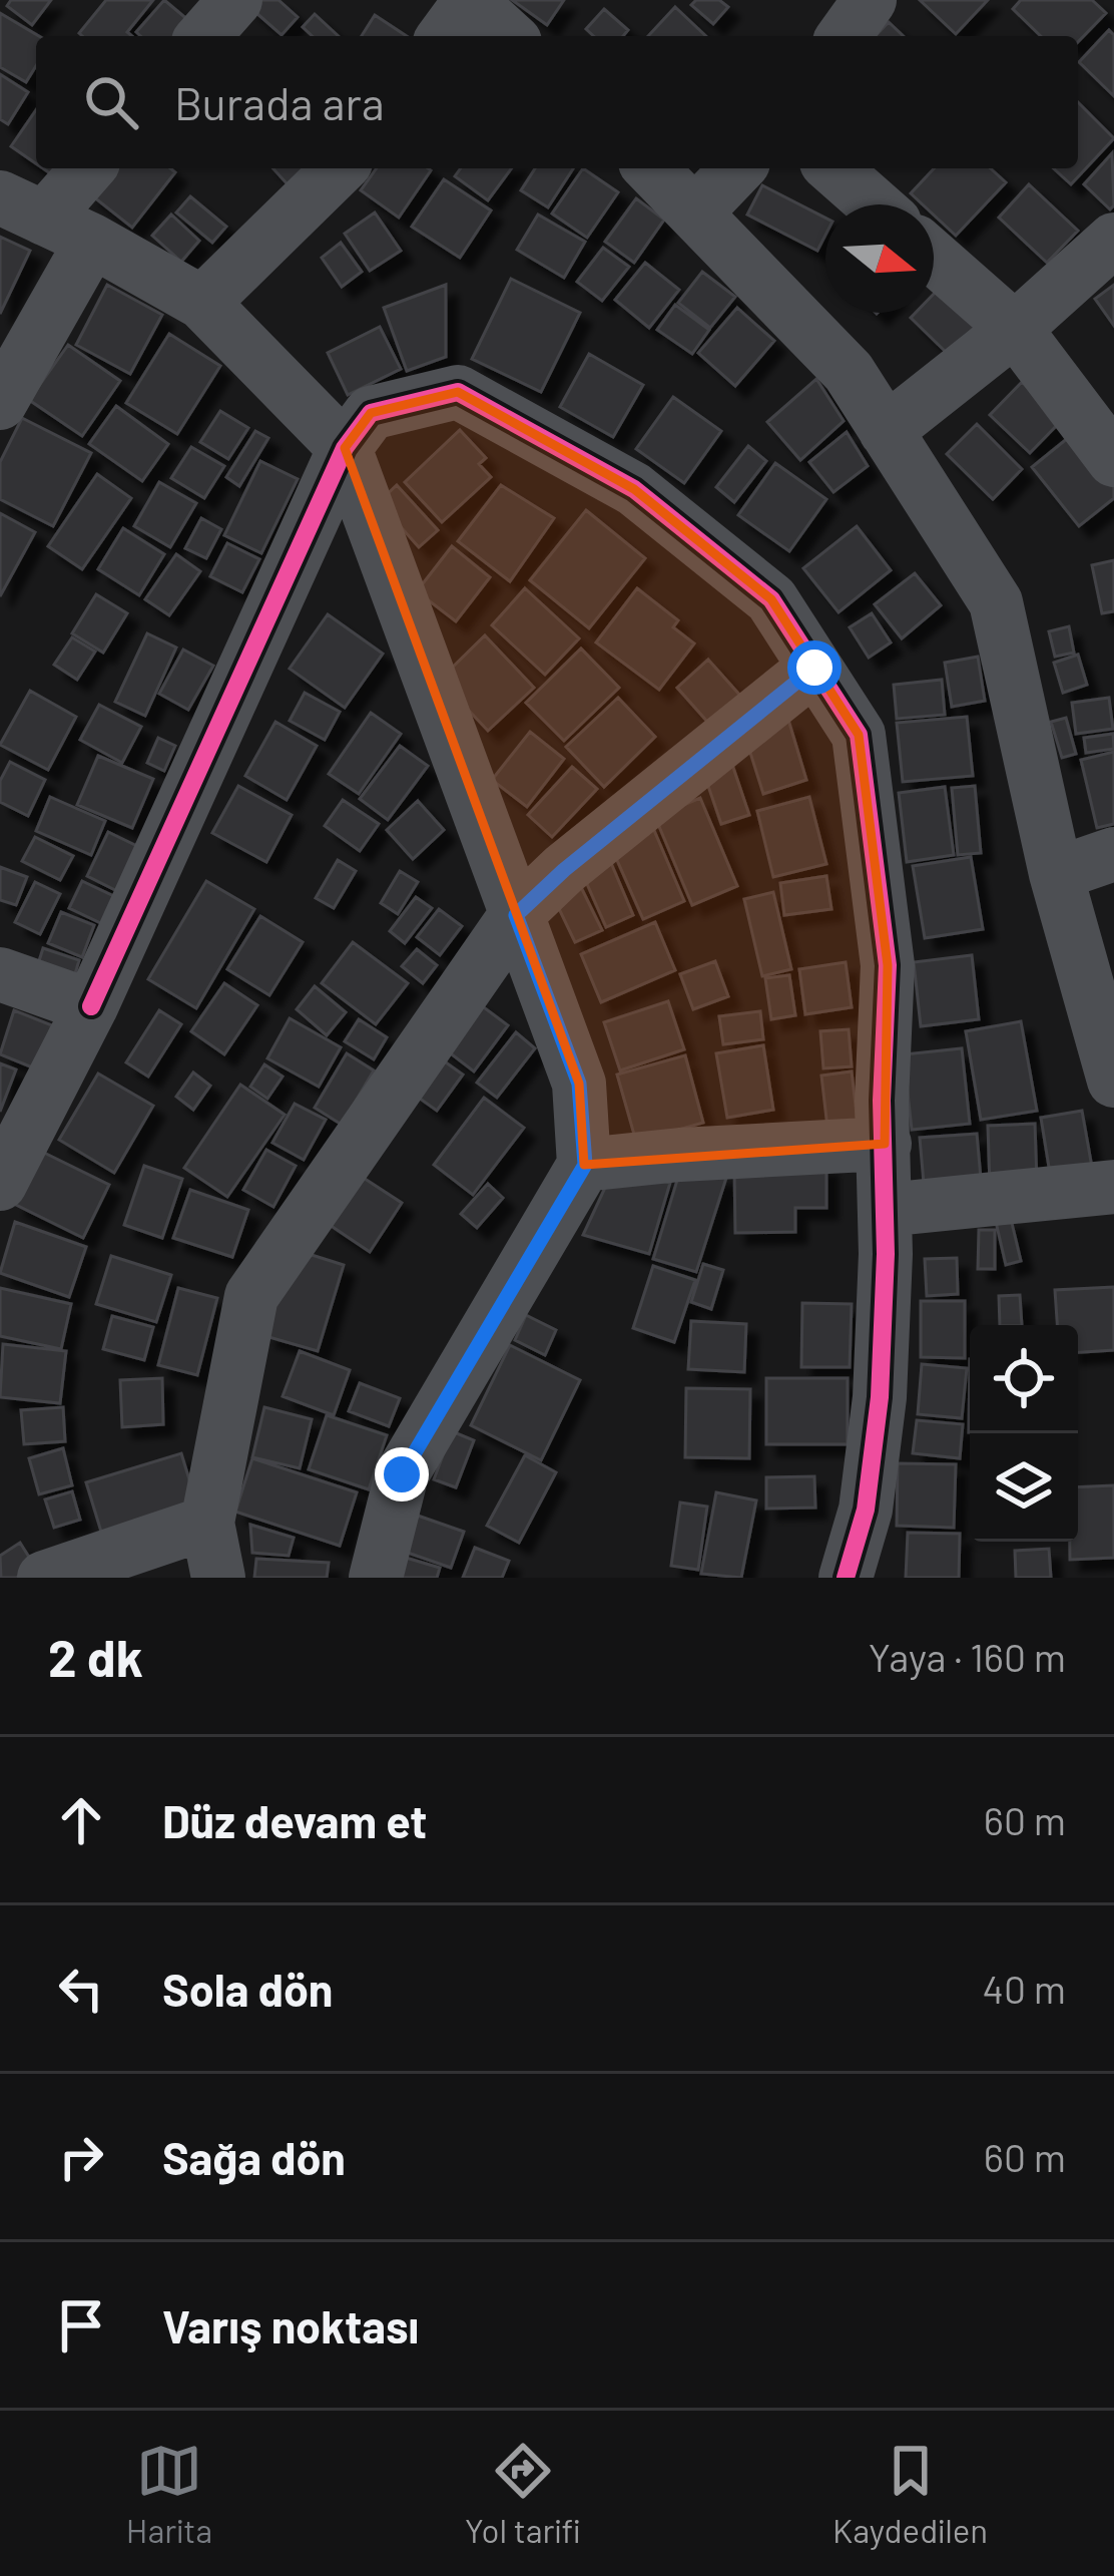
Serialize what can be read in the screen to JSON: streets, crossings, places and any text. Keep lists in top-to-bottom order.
{
  "north": "right",
  "page": {
    "search": "Burada ara",
    "heading": ["2 dk", "Yaya · 160 m"],
    "list": [
      ["Düz devam et", "60 m"],
      ["Sola dön", "40 m"],
      ["Sağa dön", "60 m"],
      "Varış noktası"
    ],
    "nav": ["Harita", "Yol tarifi", "Kaydedilen"]
  }
}
